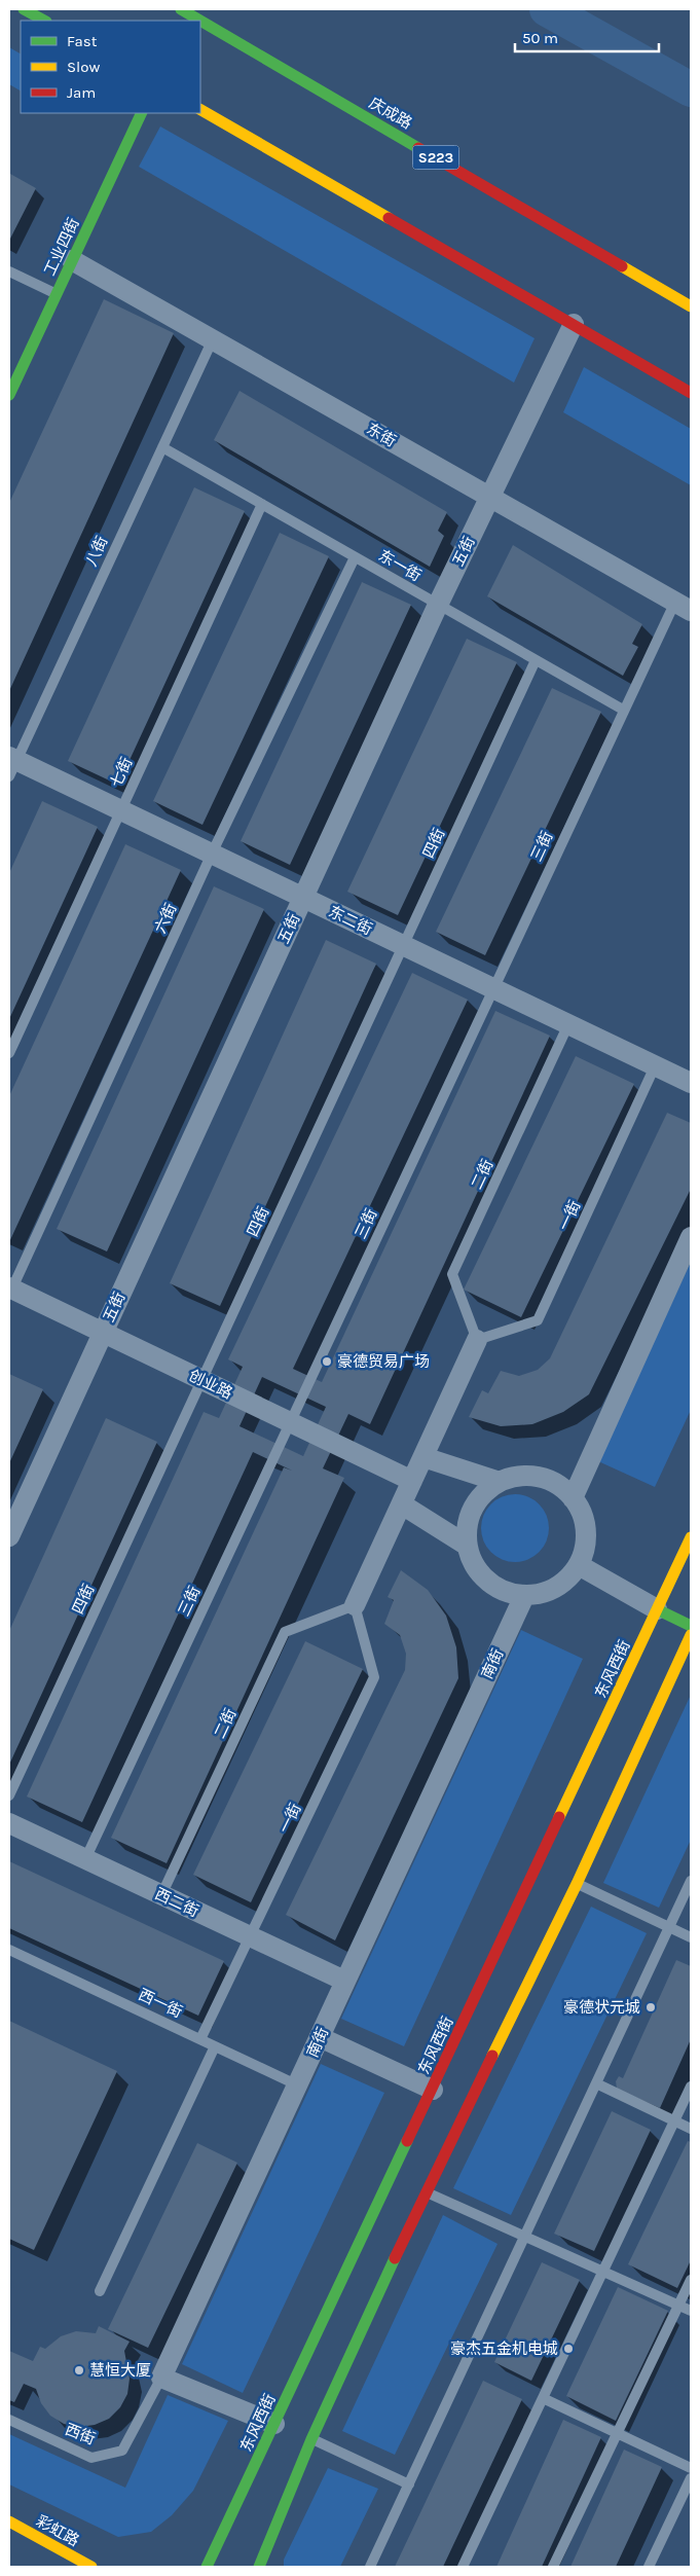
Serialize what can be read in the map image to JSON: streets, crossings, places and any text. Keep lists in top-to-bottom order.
{
  "streets": {
    "main road": [
      "庆成路",
      "S223",
      "工业四街",
      "东风西街",
      "彩虹路"
    ],
    "street": [
      "东街",
      "五街",
      "东二街",
      "创业路",
      "南街",
      "西二街"
    ],
    "lane": [
      "八街",
      "东一街",
      "七街",
      "四街",
      "三街",
      "六街",
      "二街",
      "一街",
      "西一街",
      "西街"
    ]
  },
  "crossings": [
    ["工业四街", "东街"],
    ["东街", "八街"],
    ["东街", "五街"],
    ["东街", "三街"],
    ["八街", "东一街"],
    ["八街", "东二街"],
    ["五街", "东一街"],
    ["五街", "东二街"],
    ["五街", "创业路"],
    ["东一街", "七街"],
    ["东一街", "四街"],
    ["东一街", "三街"],
    ["东一街", "六街"],
    ["七街", "东二街"],
    ["四街", "东二街"],
    ["四街", "创业路"],
    ["三街", "东二街"],
    ["三街", "创业路"],
    ["三街", "西二街"],
    ["六街", "东二街"],
    ["六街", "创业路"],
    ["东二街", "二街"],
    ["东二街", "一街"],
    ["二街", "一街"],
    ["二街", "西二街"],
    ["一街", "西二街"],
    ["一街", "西一街"],
    ["南街", "西二街"],
    ["南街", "西一街"],
    ["南街", "西街"]
  ],
  "places": [
    "豪德贸易广场",
    "豪德状元城",
    "豪杰五金机电城",
    "慧恒大厦"
  ],
  "legend": ["Fast", "Slow", "Jam"],
  "scale_bar": "50 m"
}
